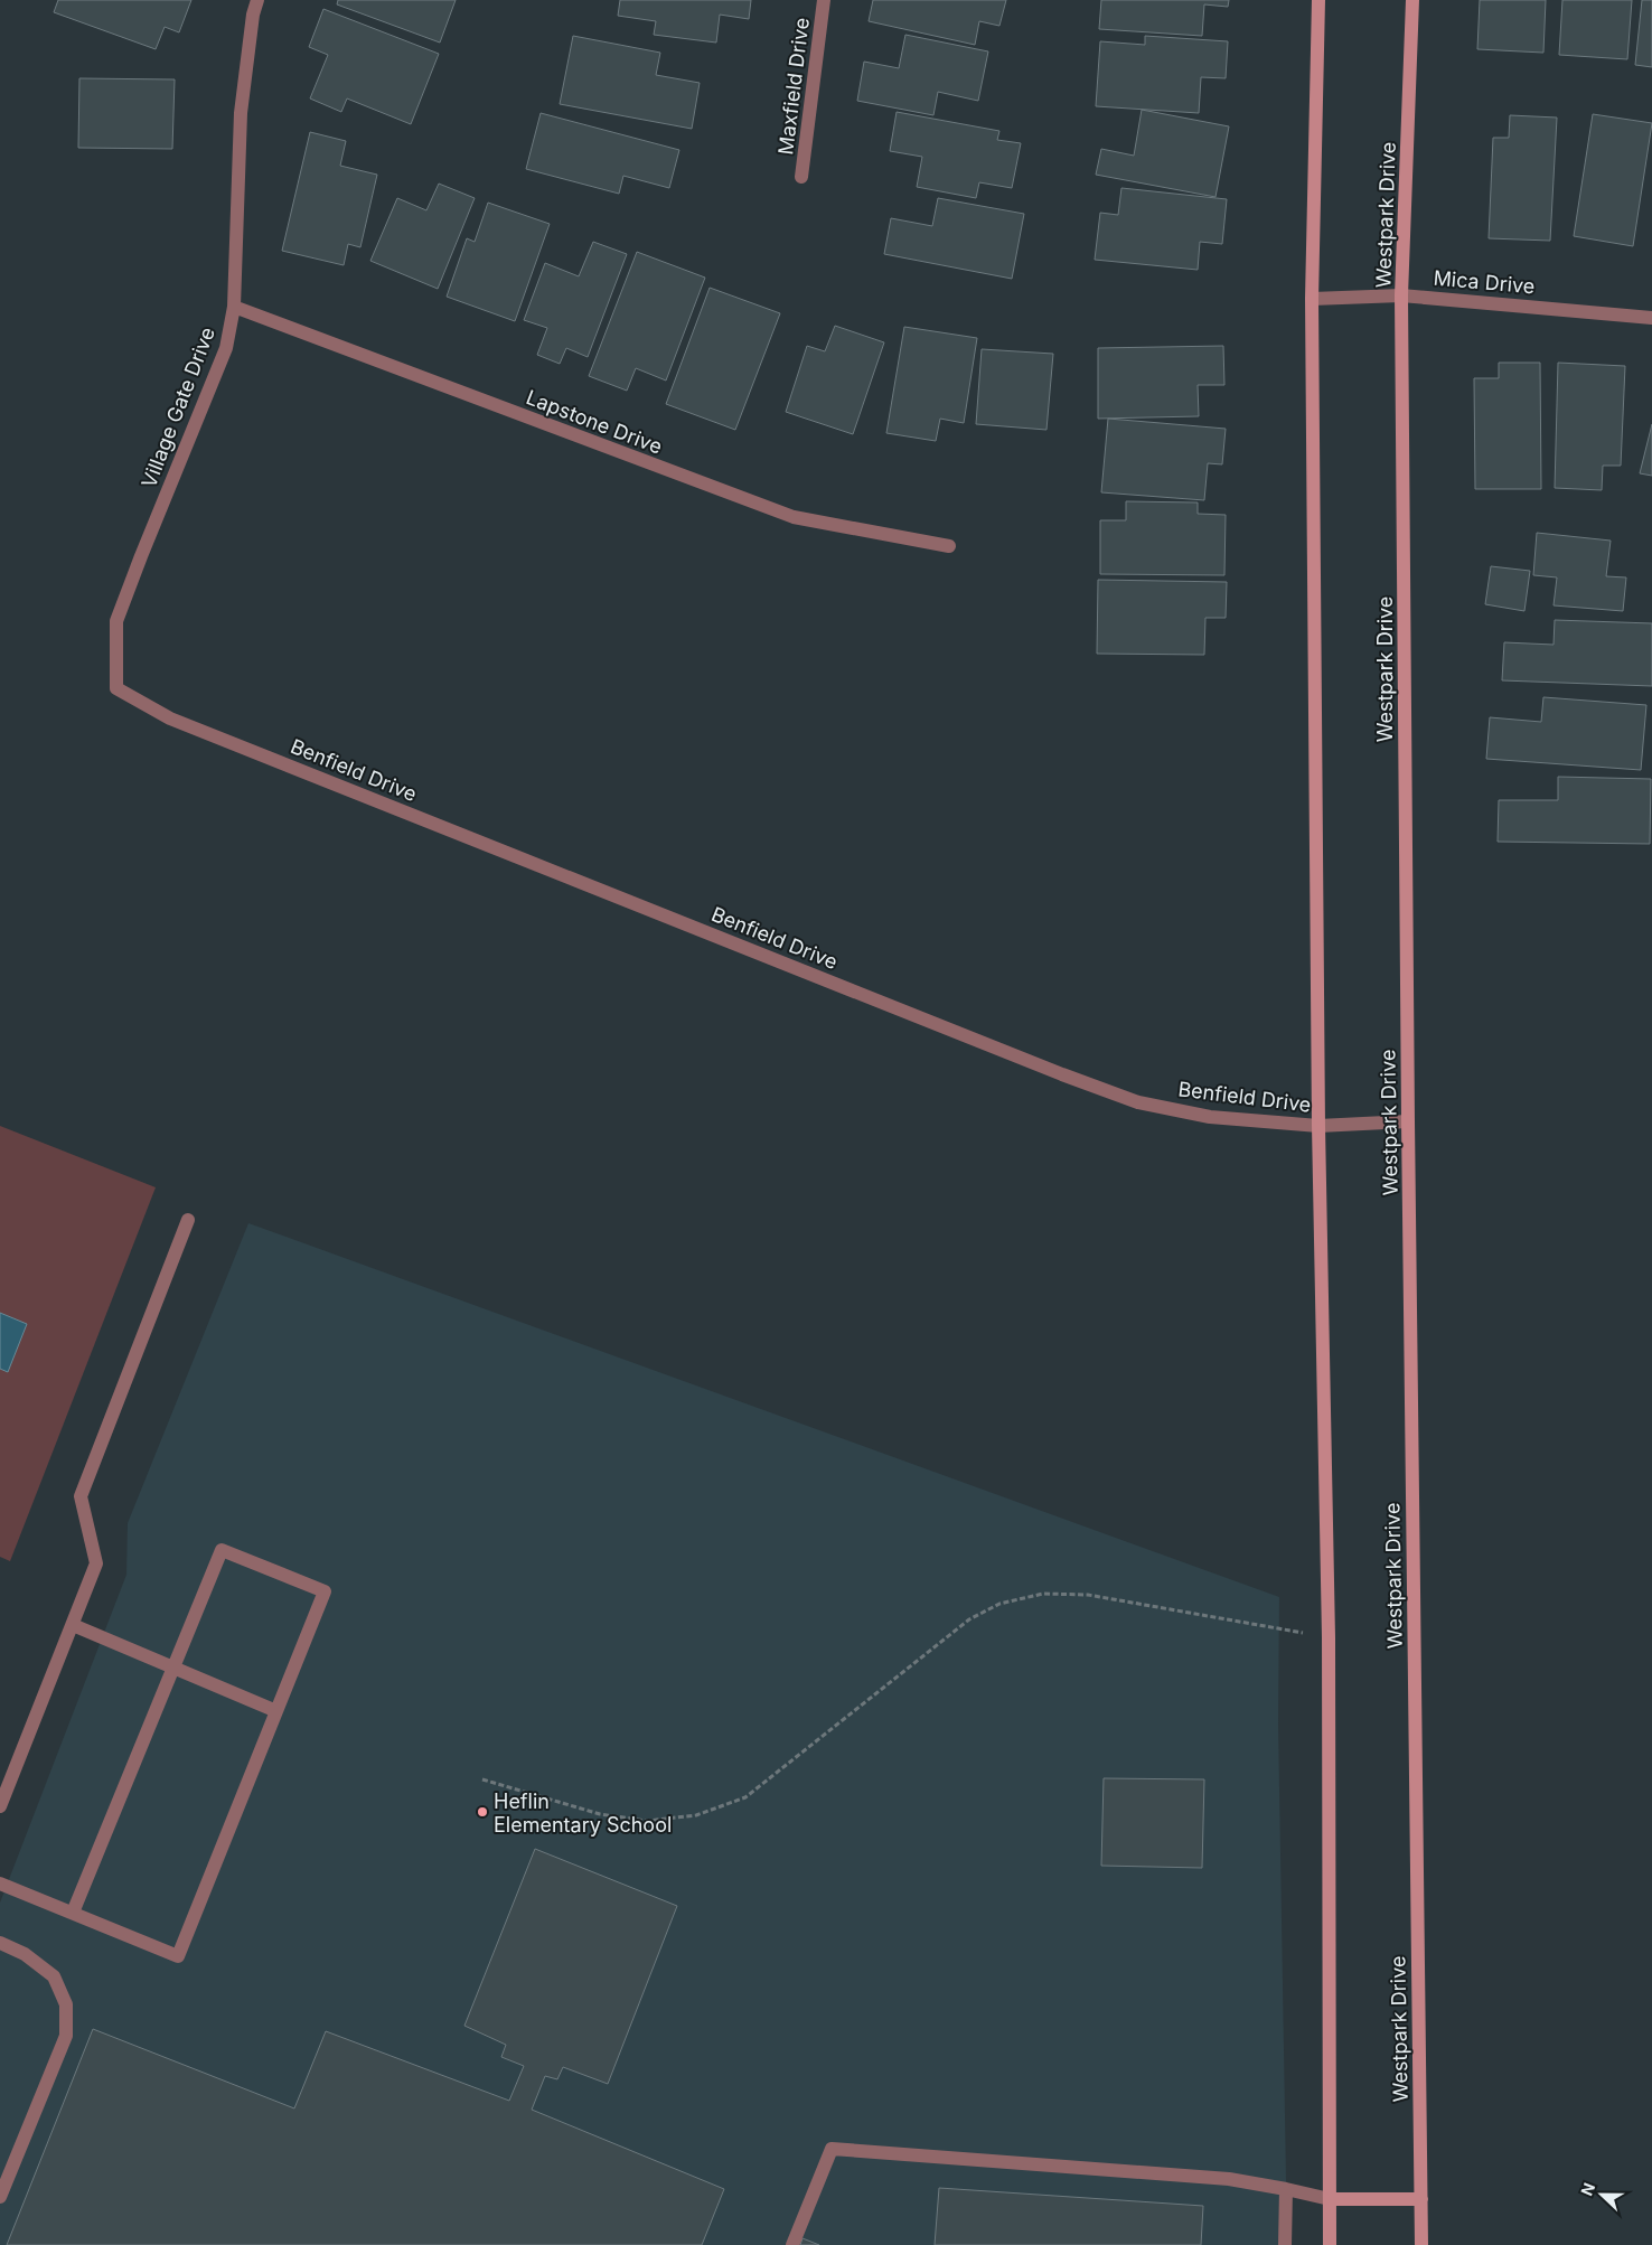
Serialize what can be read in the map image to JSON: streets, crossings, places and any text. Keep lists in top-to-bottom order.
{
  "streets": {
    "main road": ["Westpark Drive"],
    "street": [
      "Maxfield Drive",
      "Mica Drive",
      "Village Gate Drive",
      "Lapstone Drive",
      "Benfield Drive"
    ]
  },
  "crossings": [
    ["Westpark Drive", "Mica Drive"],
    ["Westpark Drive", "Benfield Drive"],
    ["Village Gate Drive", "Lapstone Drive"],
    ["Village Gate Drive", "Benfield Drive"]
  ],
  "places": ["Heflin Elementary School"],
  "north": "left"
}
